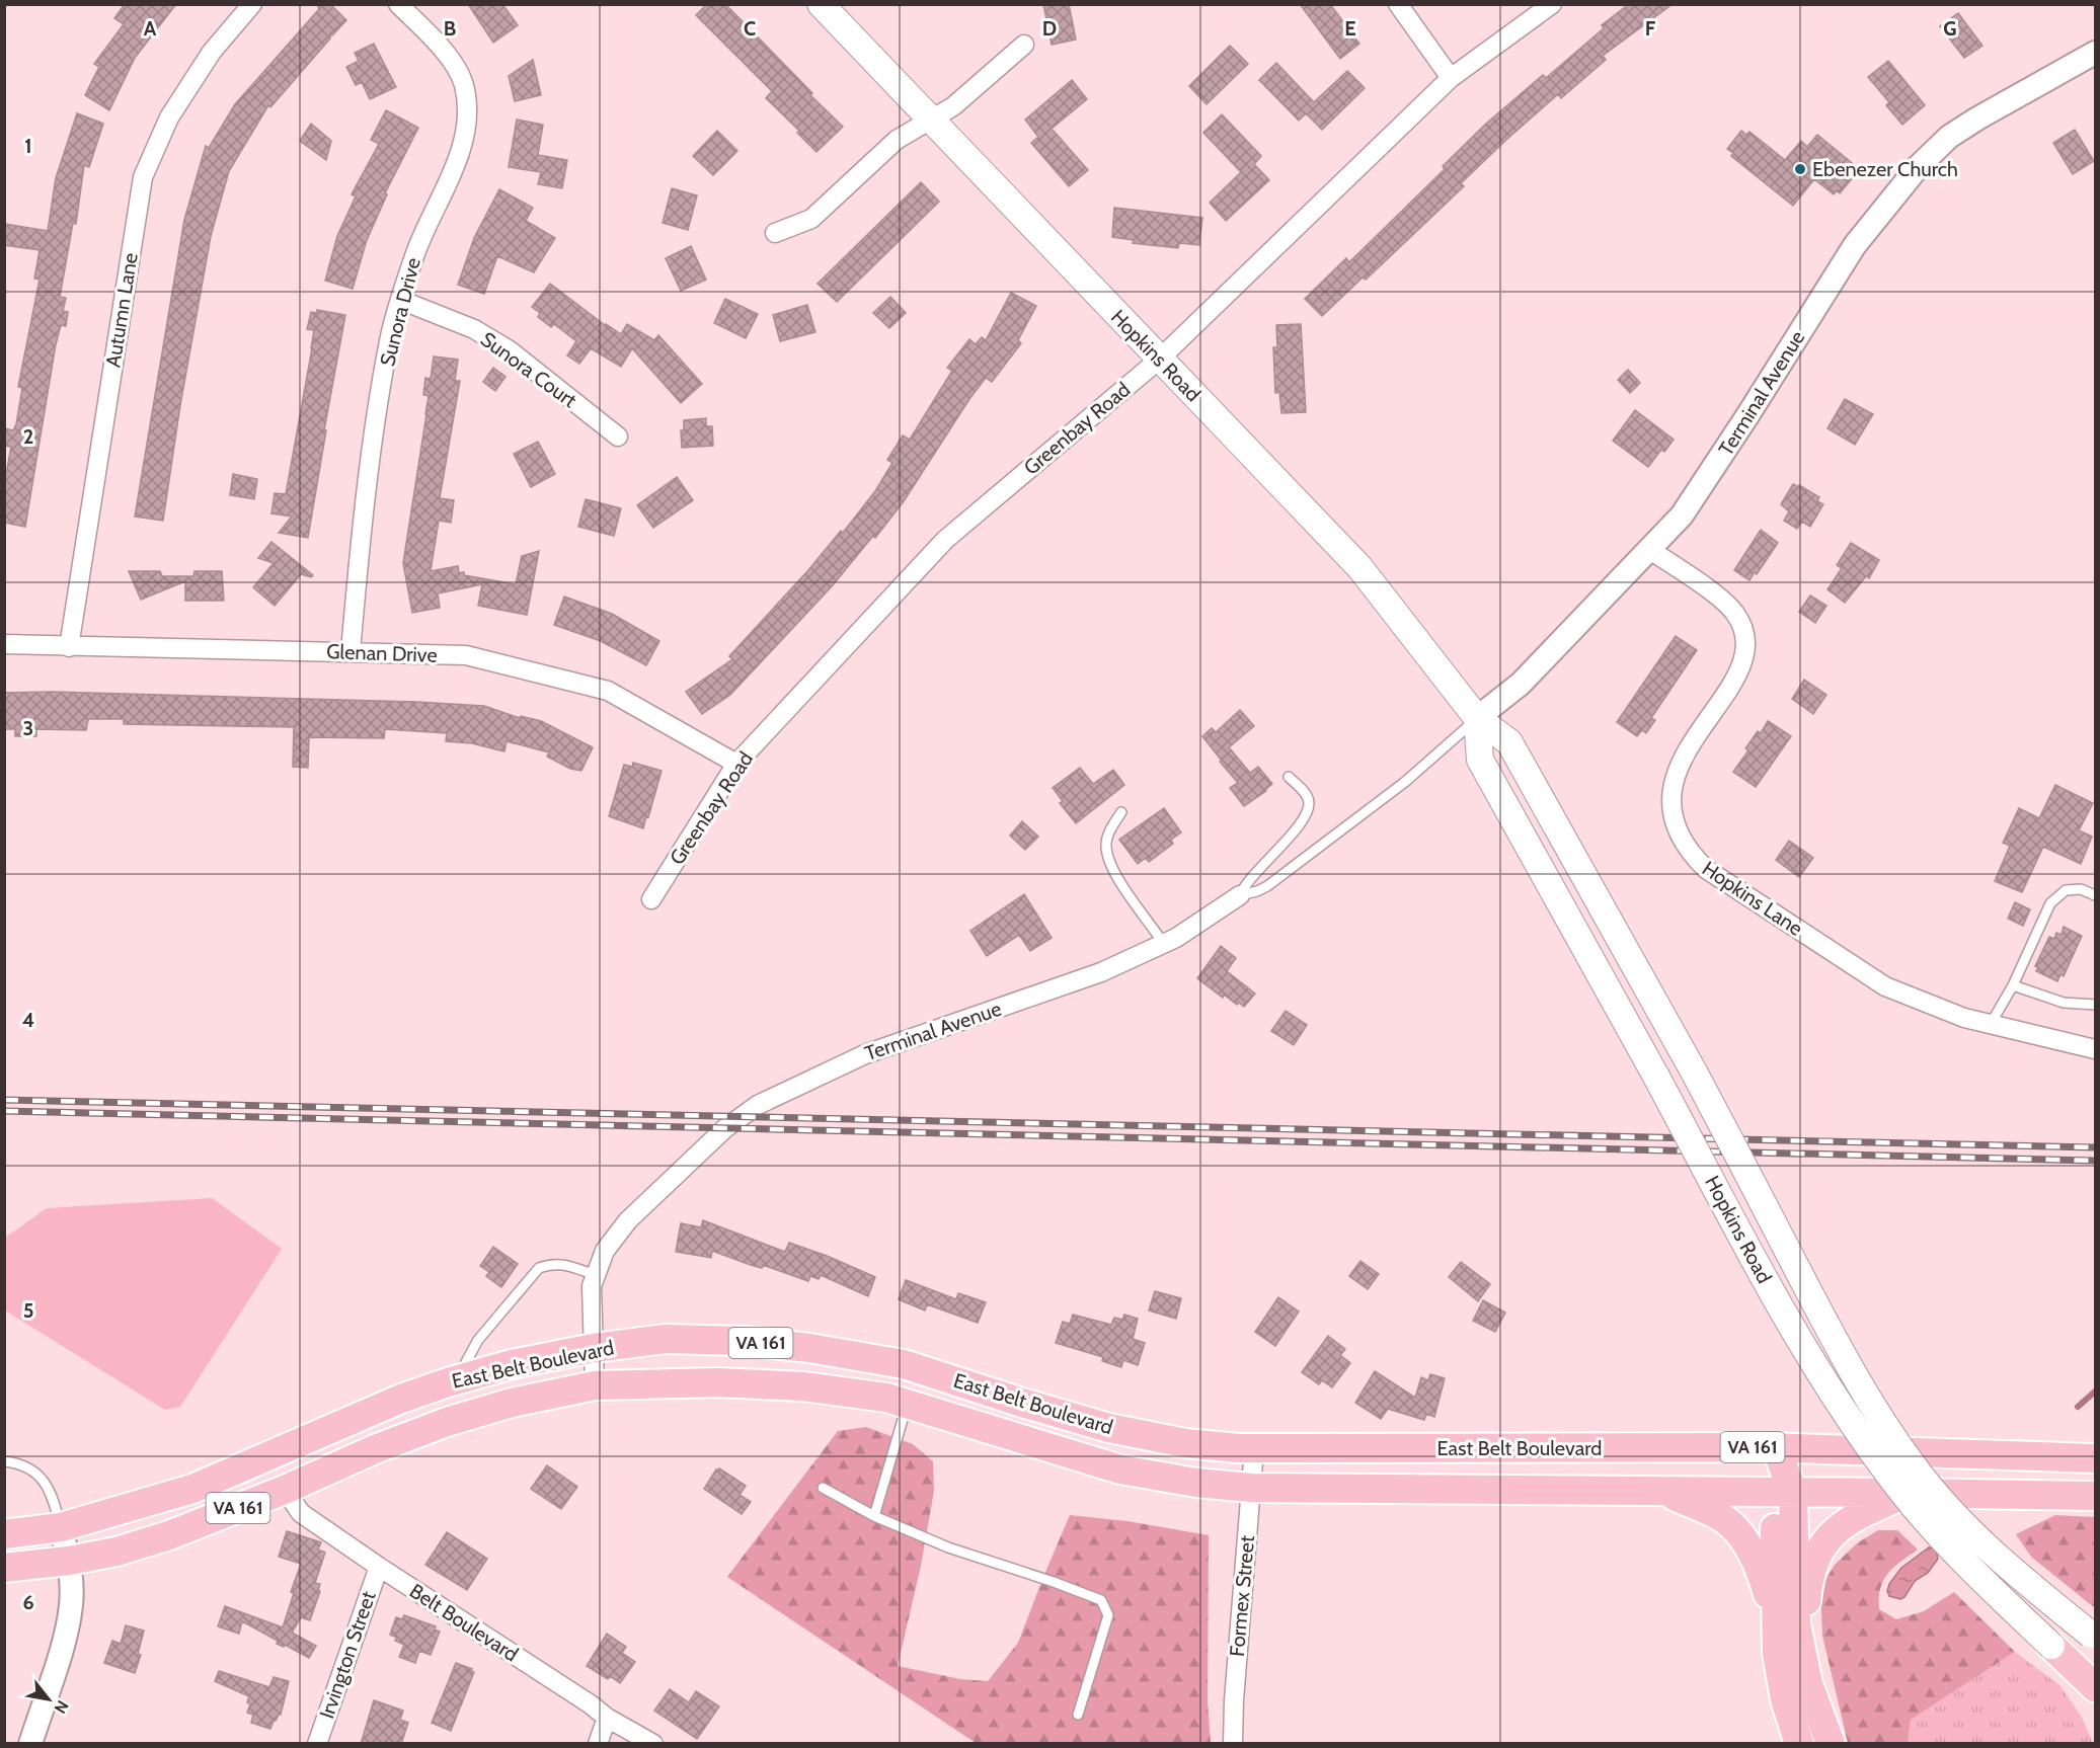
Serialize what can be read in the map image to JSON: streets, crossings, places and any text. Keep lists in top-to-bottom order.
{
  "streets": {
    "main road": ["Hopkins Road", "VA 161", "East Belt Boulevard"],
    "street": [
      "Autumn Lane",
      "Sunora Drive",
      "Sunora Court",
      "Terminal Avenue",
      "Greenbay Road",
      "Glenan Drive",
      "Hopkins Lane",
      "Formex Street",
      "Belt Boulevard",
      "Irvington Street"
    ]
  },
  "crossings": [
    ["Autumn Lane", "Glenan Drive"],
    ["Sunora Drive", "Sunora Court"],
    ["Sunora Drive", "Glenan Drive"],
    ["Hopkins Road", "Terminal Avenue"],
    ["Hopkins Road", "Greenbay Road"],
    ["Terminal Avenue", "Hopkins Lane"],
    ["Terminal Avenue", "East Belt Boulevard"],
    ["Greenbay Road", "Glenan Drive"],
    ["East Belt Boulevard", "Formex Street"],
    ["East Belt Boulevard", "Belt Boulevard"],
    ["Belt Boulevard", "Irvington Street"]
  ],
  "places": ["Ebenezer Church"],
  "north": "bottom right",
  "grid": {
    "columns": [
      "A",
      "B",
      "C",
      "D",
      "E",
      "F",
      "G"
    ],
    "rows": [
      "1",
      "2",
      "3",
      "4",
      "5",
      "6"
    ]
  }
}
